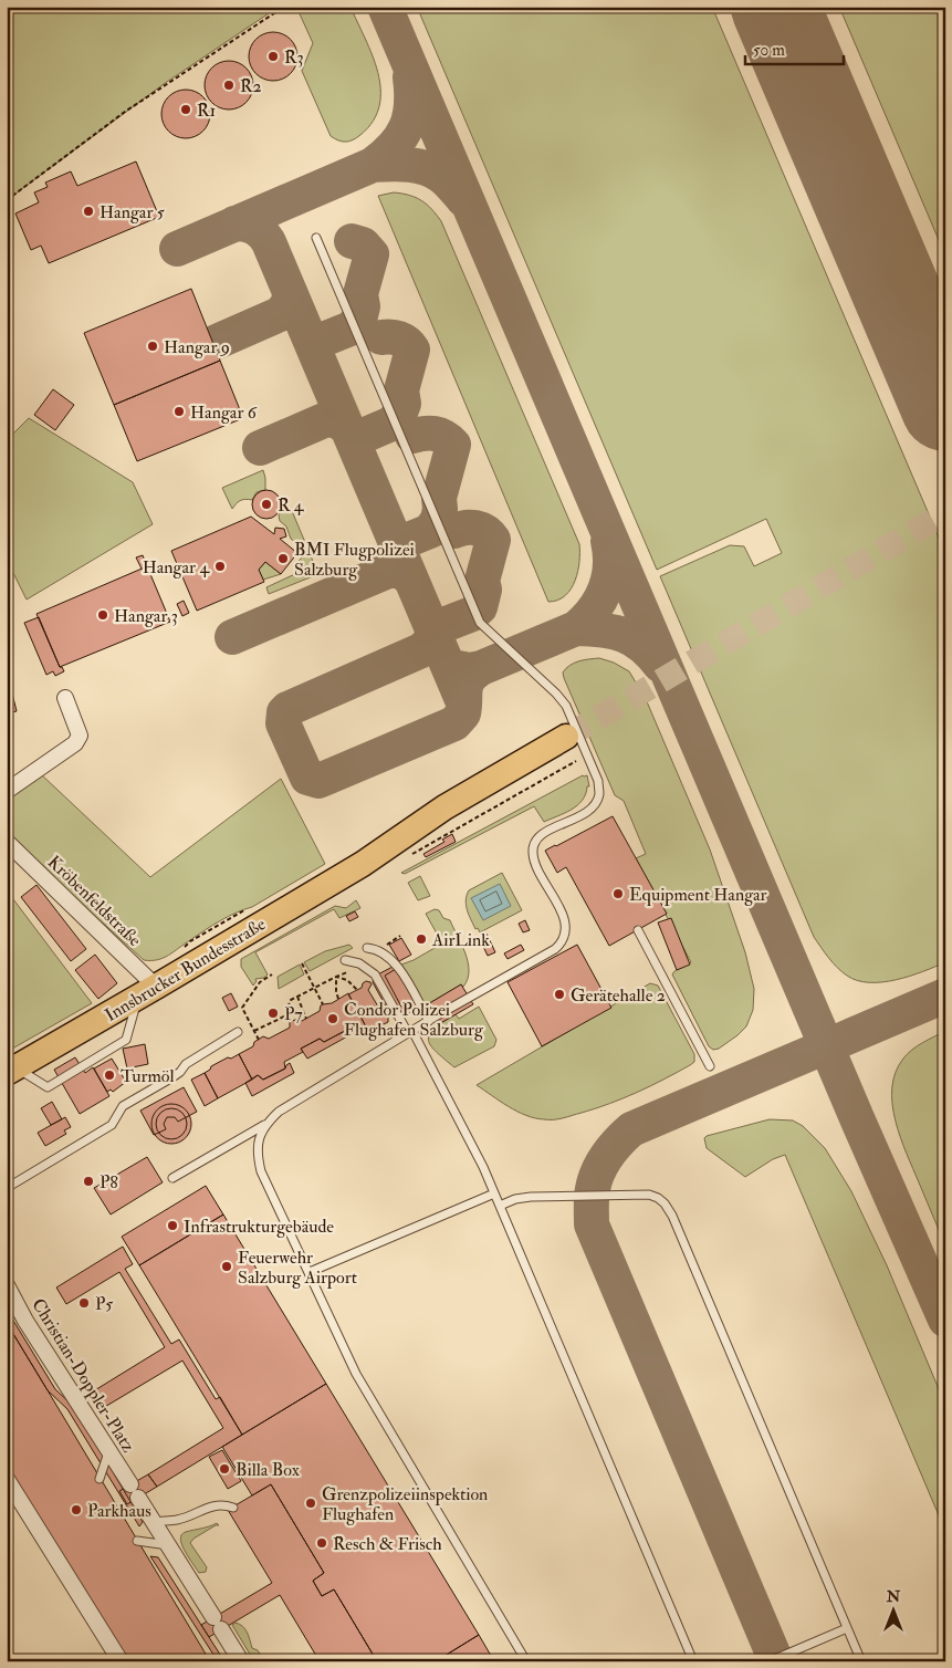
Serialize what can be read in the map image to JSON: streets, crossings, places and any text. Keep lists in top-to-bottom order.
{
  "streets": {
    "main road": ["Innsbrucker Bundesstraße"],
    "street": ["Kröbenfeldstraße", "Christian-Doppler-Platz"]
  },
  "crossings": [
    ["Kröbenfeldstraße", "Innsbrucker Bundesstraße"]
  ],
  "places": [
    "R3",
    "R2",
    "R1",
    "Hangar 5",
    "Hangar 9",
    "Hangar 6",
    "R 4",
    "BMI Flugpolizei Salzburg",
    "Hangar 4",
    "Hangar 3",
    "Equipment Hangar",
    "AirLink",
    "Gerätehalle 2",
    "P7",
    "Condor Polizei Flughafen Salzburg",
    "Turmöl",
    "P8",
    "Infrastrukturgebäude",
    "Feuerwehr Salzburg Airport",
    "P5",
    "Billa Box",
    "Grenzpolizeiinspektion Flughafen",
    "Parkhaus",
    "Resch & Frisch"
  ],
  "scale_bar": "50 m",
  "north": "top"
}
